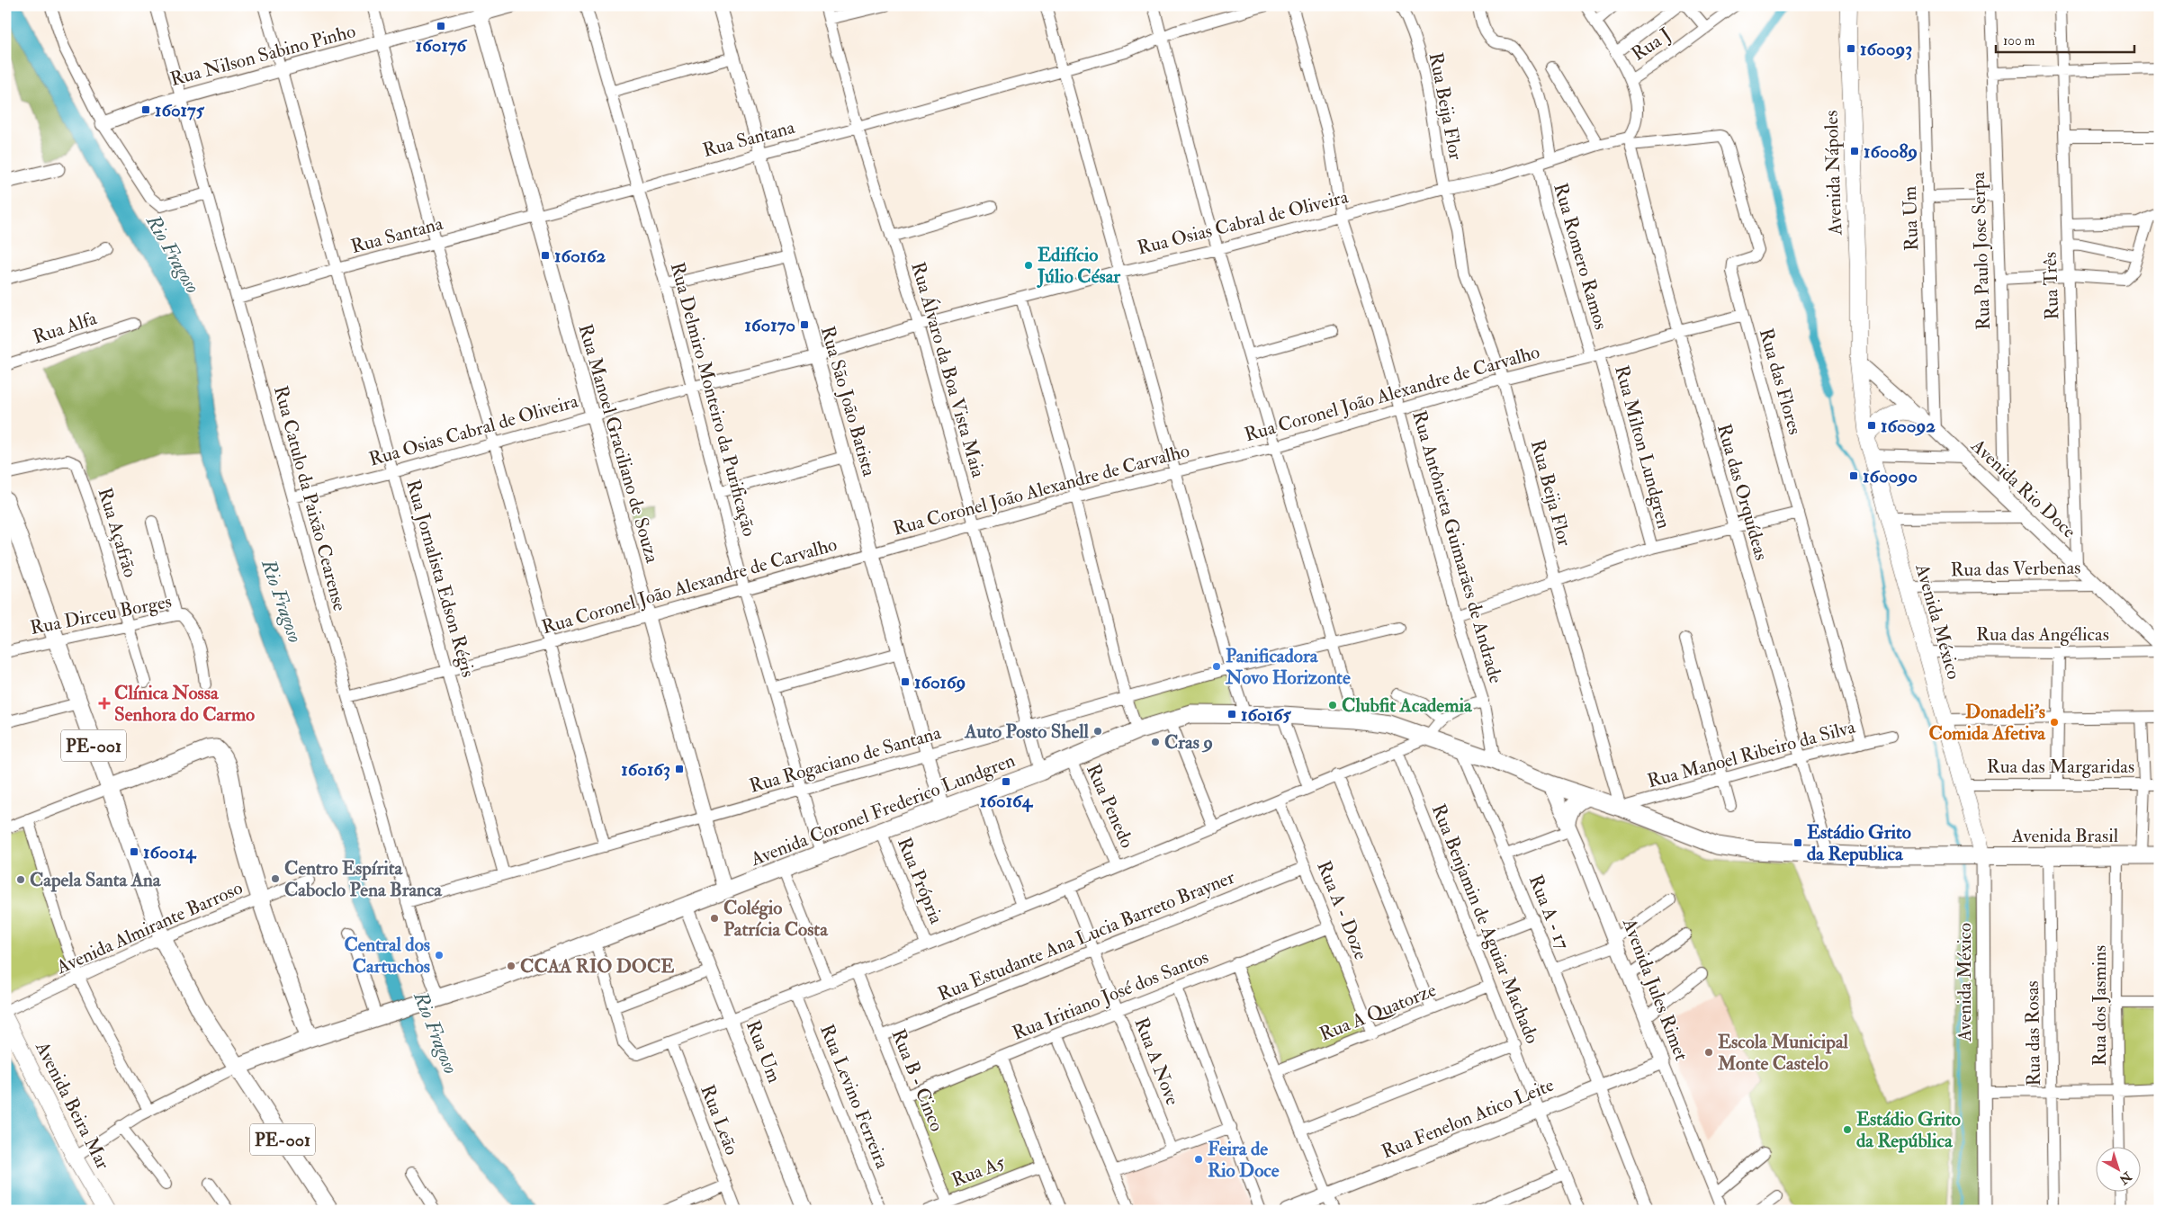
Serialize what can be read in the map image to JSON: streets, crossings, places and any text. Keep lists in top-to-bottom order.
{
  "streets": {
    "main road": [
      "Avenida Nápoles",
      "Avenida México",
      "PE-001",
      "Avenida Coronel Frederico Lundgren",
      "Avenida Brasil",
      "Avenida Beira Mar"
    ],
    "street": [
      "Rua J",
      "Rua Nilson Sabino Pinho",
      "Rua Beija Flor",
      "Rua Santana",
      "Rua Um",
      "Rua Osias Cabral de Oliveira",
      "Rua Paulo Jose Serpa",
      "Rua Romero Ramos",
      "Rua Três",
      "Rua Alfa",
      "Rua Álvaro da Boa Vista Maia",
      "Rua das Flores",
      "Rua Coronel João Alexandre de Carvalho",
      "Rua Delmiro Monteiro da Purificação",
      "Rua São João Batista",
      "Rua Manoel Graciliano de Souza",
      "Rua Milton Lundgren",
      "Avenida Rio Doce",
      "Rua das Orquídeas",
      "Rua Catulo da Paixão Cearense",
      "Rua Açafrão",
      "Rua Antônieta Guimarães de Andrade",
      "Rua das Verbenas",
      "Rua Jornalista Edson Régis",
      "Rua Dirceu Borges",
      "Rua das Angélicas",
      "Rua Manoel Ribeiro da Silva",
      "Rua Rogaciano de Santana",
      "Rua das Margaridas",
      "Rua Penedo",
      "Rua Própria",
      "Rua A - Doze",
      "Rua A - 17",
      "Rua Benjamin de Aguiar Machado",
      "Avenida Almirante Barroso",
      "Rua Estudante Ana Lucia Barreto Brayner",
      "Avenida Jules Rimet",
      "Rua Iritiano José dos Santos",
      "Rua dos Jasmins",
      "Rua A Quatorze",
      "Rua das Rosas",
      "Rua A Nove",
      "Rua B - Cinco",
      "Rua Levino Ferreira",
      "Rua Fenelon Atico Leite",
      "Rua Leão",
      "Rua A5"
    ]
  },
  "crossings": [
    ["Rua Nilson Sabino Pinho", "Rua Manoel Graciliano de Souza"],
    ["Rua Nilson Sabino Pinho", "Rua Catulo da Paixão Cearense"],
    ["Rua Nilson Sabino Pinho", "Rua Jornalista Edson Régis"],
    ["Rua Beija Flor", "Rua Osias Cabral de Oliveira"],
    ["Rua Beija Flor", "Rua Coronel João Alexandre de Carvalho"],
    ["Rua Beija Flor", "Rua Manoel Ribeiro da Silva"],
    ["Rua Beija Flor", "Avenida Coronel Frederico Lundgren"],
    ["Rua Santana", "Rua Álvaro da Boa Vista Maia"],
    ["Rua Santana", "Rua Delmiro Monteiro da Purificação"],
    ["Rua Santana", "Rua São João Batista"],
    ["Rua Santana", "Rua Manoel Graciliano de Souza"],
    ["Rua Santana", "Rua Catulo da Paixão Cearense"],
    ["Rua Santana", "Rua Jornalista Edson Régis"],
    ["Avenida Nápoles", "Avenida México"],
    ["Rua Um", "Avenida Rio Doce"],
    ["Rua Um", "Avenida Coronel Frederico Lundgren"],
    ["Rua Osias Cabral de Oliveira", "Rua Romero Ramos"],
    ["Rua Osias Cabral de Oliveira", "Rua Álvaro da Boa Vista Maia"],
    ["Rua Osias Cabral de Oliveira", "Rua das Flores"],
    ["Rua Osias Cabral de Oliveira", "Rua Delmiro Monteiro da Purificação"],
    ["Rua Osias Cabral de Oliveira", "Rua São João Batista"],
    ["Rua Osias Cabral de Oliveira", "Rua Manoel Graciliano de Souza"],
    ["Rua Osias Cabral de Oliveira", "Rua das Orquídeas"],
    ["Rua Osias Cabral de Oliveira", "Rua Catulo da Paixão Cearense"],
    ["Rua Osias Cabral de Oliveira", "Rua Antônieta Guimarães de Andrade"],
    ["Rua Osias Cabral de Oliveira", "Rua Jornalista Edson Régis"],
    ["Rua Paulo Jose Serpa", "Avenida Rio Doce"],
    ["Rua Romero Ramos", "Rua Coronel João Alexandre de Carvalho"],
    ["Rua Romero Ramos", "Rua Milton Lundgren"],
    ["Rua Três", "Avenida Rio Doce"],
    ["Rua Álvaro da Boa Vista Maia", "Rua Coronel João Alexandre de Carvalho"],
    ["Rua Álvaro da Boa Vista Maia", "Rua Rogaciano de Santana"],
    ["Rua Álvaro da Boa Vista Maia", "Avenida Coronel Frederico Lundgren"],
    ["Rua das Flores", "Rua Coronel João Alexandre de Carvalho"],
    ["Rua das Flores", "Rua das Orquídeas"],
    ["Rua das Flores", "Rua Manoel Ribeiro da Silva"],
    ["Rua Coronel João Alexandre de Carvalho", "Rua Delmiro Monteiro da Purificação"],
    ["Rua Coronel João Alexandre de Carvalho", "Rua São João Batista"],
    ["Rua Coronel João Alexandre de Carvalho", "Rua Manoel Graciliano de Souza"],
    ["Rua Coronel João Alexandre de Carvalho", "Rua Milton Lundgren"],
    ["Rua Coronel João Alexandre de Carvalho", "Rua das Orquídeas"],
    ["Rua Coronel João Alexandre de Carvalho", "Rua Catulo da Paixão Cearense"],
    ["Rua Coronel João Alexandre de Carvalho", "Rua Antônieta Guimarães de Andrade"],
    ["Rua Coronel João Alexandre de Carvalho", "Rua Jornalista Edson Régis"],
    ["Rua Delmiro Monteiro da Purificação", "Rua Rogaciano de Santana"],
    ["Rua Delmiro Monteiro da Purificação", "Avenida Coronel Frederico Lundgren"],
    ["Rua São João Batista", "Rua Rogaciano de Santana"],
    ["Rua São João Batista", "Avenida Coronel Frederico Lundgren"],
    ["Rua Manoel Graciliano de Souza", "Rua Rogaciano de Santana"],
    ["Rua Manoel Graciliano de Souza", "Avenida Coronel Frederico Lundgren"],
    ["Avenida Rio Doce", "Rua das Verbenas"],
    ["Avenida Rio Doce", "Avenida México"],
    ["Rua das Orquídeas", "Rua Manoel Ribeiro da Silva"],
    ["Rua das Orquídeas", "Avenida Coronel Frederico Lundgren"],
    ["Rua Catulo da Paixão Cearense", "Rua Rogaciano de Santana"],
    ["Rua Catulo da Paixão Cearense", "Avenida Coronel Frederico Lundgren"],
    ["Rua Açafrão", "Rua Dirceu Borges"],
    ["Rua Antônieta Guimarães de Andrade", "Avenida Coronel Frederico Lundgren"],
    ["Rua das Verbenas", "Avenida México"],
    ["Rua Jornalista Edson Régis", "Rua Rogaciano de Santana"],
    ["Rua Dirceu Borges", "PE-001"],
    ["Avenida México", "Rua das Angélicas"],
    ["Avenida México", "Rua das Margaridas"],
    ["Avenida México", "Avenida Coronel Frederico Lundgren"],
    ["Avenida México", "Avenida Brasil"],
    ["PE-001", "Avenida Coronel Frederico Lundgren"],
    ["PE-001", "Avenida Almirante Barroso"],
    ["Rua Manoel Ribeiro da Silva", "Avenida Coronel Frederico Lundgren"],
    ["Rua Penedo", "Avenida Coronel Frederico Lundgren"],
    ["Avenida Coronel Frederico Lundgren", "Avenida Brasil"],
    ["Avenida Coronel Frederico Lundgren", "Rua Própria"],
    ["Avenida Coronel Frederico Lundgren", "Rua A - 17"],
    ["Avenida Coronel Frederico Lundgren", "Avenida Jules Rimet"],
    ["Avenida Coronel Frederico Lundgren", "Avenida Beira Mar"],
    ["Avenida Brasil", "Rua dos Jasmins"],
    ["Avenida Brasil", "Rua das Rosas"],
    ["Rua A - Doze", "Rua Estudante Ana Lucia Barreto Brayner"],
    ["Rua A - Doze", "Rua Iritiano José dos Santos"],
    ["Rua A - Doze", "Rua A Quatorze"],
    ["Rua A - 17", "Rua Fenelon Atico Leite"],
    ["Rua Benjamin de Aguiar Machado", "Rua A Quatorze"],
    ["Rua Benjamin de Aguiar Machado", "Rua Fenelon Atico Leite"],
    ["Rua Estudante Ana Lucia Barreto Brayner", "Rua A Nove"],
    ["Rua Estudante Ana Lucia Barreto Brayner", "Rua B - Cinco"],
    ["Avenida Jules Rimet", "Rua Fenelon Atico Leite"],
    ["Rua Iritiano José dos Santos", "Rua A Nove"],
    ["Rua Iritiano José dos Santos", "Rua B - Cinco"],
    ["Rua B - Cinco", "Rua A5"]
  ],
  "water": ["Rio Fragoso"],
  "places": {
    "transit": [
      "160176",
      "160093",
      "160175",
      "160089",
      "160162",
      "160170",
      "160092",
      "160090",
      "160169",
      "160165",
      "160163",
      "160164",
      "Estádio Grito da Republica",
      "160014"
    ],
    "other": [
      "Edifício Júlio César",
      "Panificadora Novo Horizonte",
      "Clubfit Academia",
      "Donadeli's Comida Afetiva",
      "Auto Posto Shell",
      "Cras 9",
      "Centro Espírita Caboclo Pena Branca",
      "Capela Santa Ana",
      "Colégio Patrícia Costa",
      "Central dos Cartuchos",
      "CCAA RIO DOCE",
      "Escola Municipal Monte Castelo",
      "Estádio Grito da República",
      "Feira de Rio Doce"
    ],
    "health": ["Clínica Nossa Senhora do Carmo"]
  },
  "scale_bar": "100 m",
  "north": "bottom right"
}
